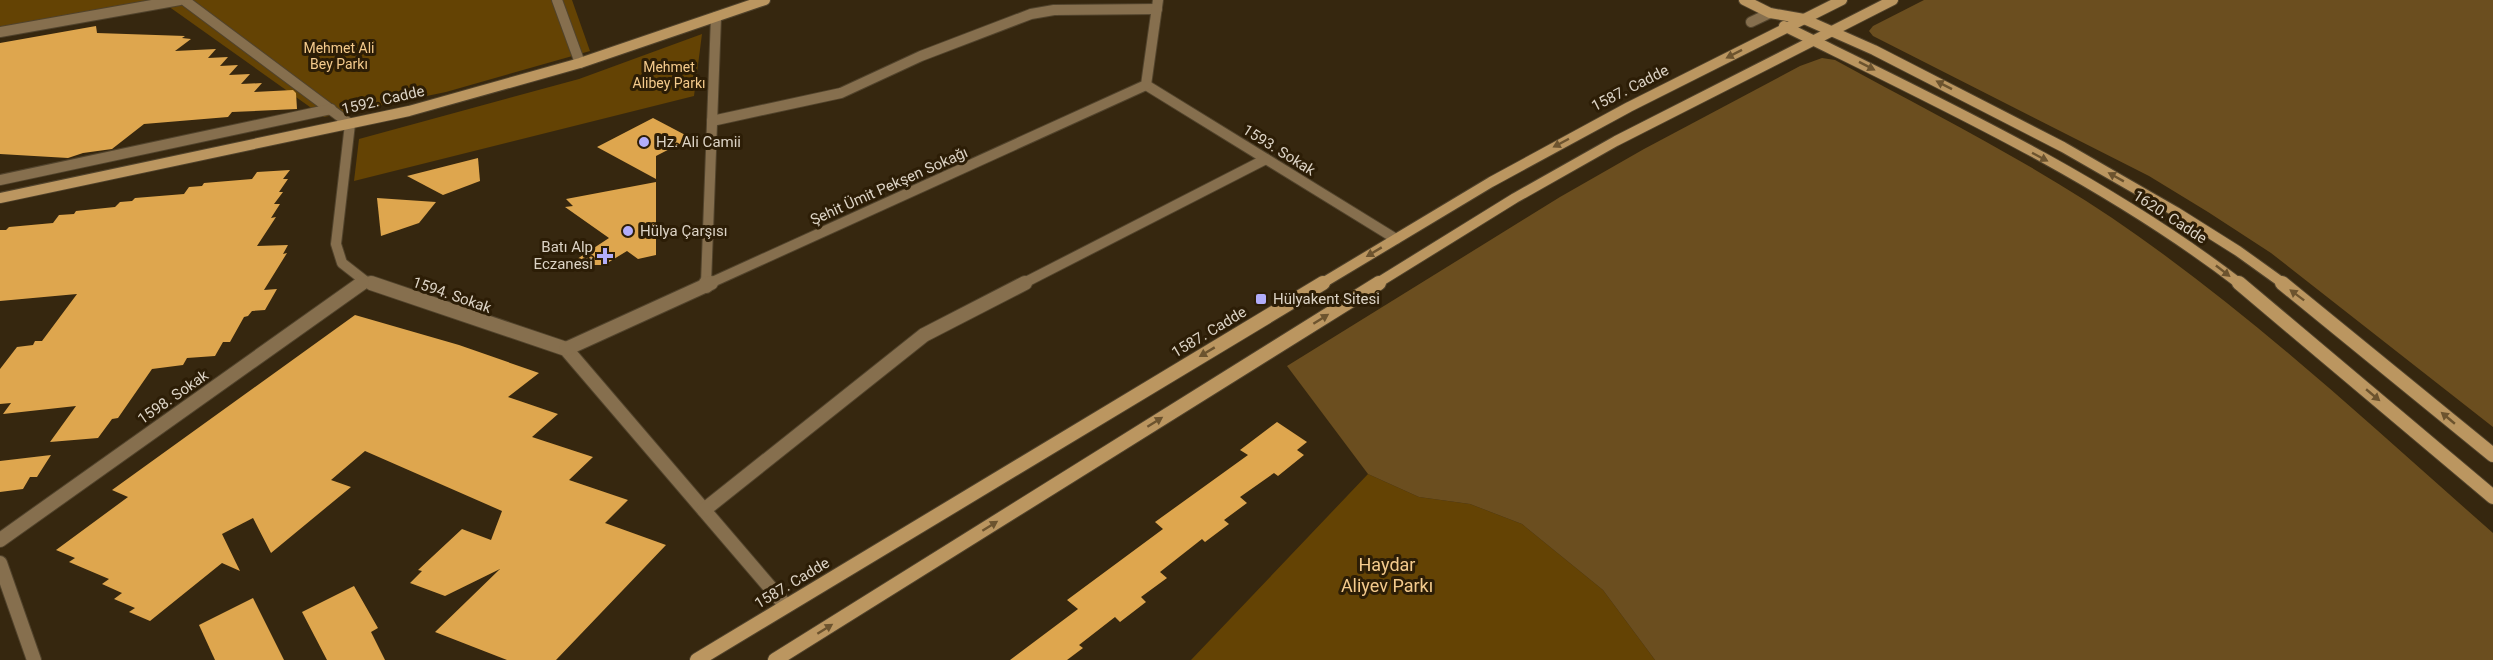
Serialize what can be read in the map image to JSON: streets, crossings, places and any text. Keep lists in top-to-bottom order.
{
  "streets": {
    "main road": ["1587. Cadde", "1592. Cadde", "1620. Cadde"],
    "street": [
      "1593. Sokak",
      "Şehit Ümit Pekşen Sokağı",
      "1594. Sokak",
      "1598. Sokak"
    ]
  },
  "crossings": [
    ["1587. Cadde", "1593. Sokak"],
    ["1587. Cadde", "1620. Cadde"],
    ["1592. Cadde", "1594. Sokak"],
    ["1593. Sokak", "Şehit Ümit Pekşen Sokağı"],
    ["Şehit Ümit Pekşen Sokağı", "1594. Sokak"],
    ["1594. Sokak", "1598. Sokak"]
  ],
  "parks": ["Mehmet Ali Bey Parkı", "Mehmet Alibey Parkı", "Haydar Aliyev Parkı"],
  "places": {
    "other": ["Hz. Ali Camii", "Hülya Çarşısı"],
    "health": ["Batı Alp Eczanesi"],
    "transit": ["Hülyakent Sitesi"]
  }
}
